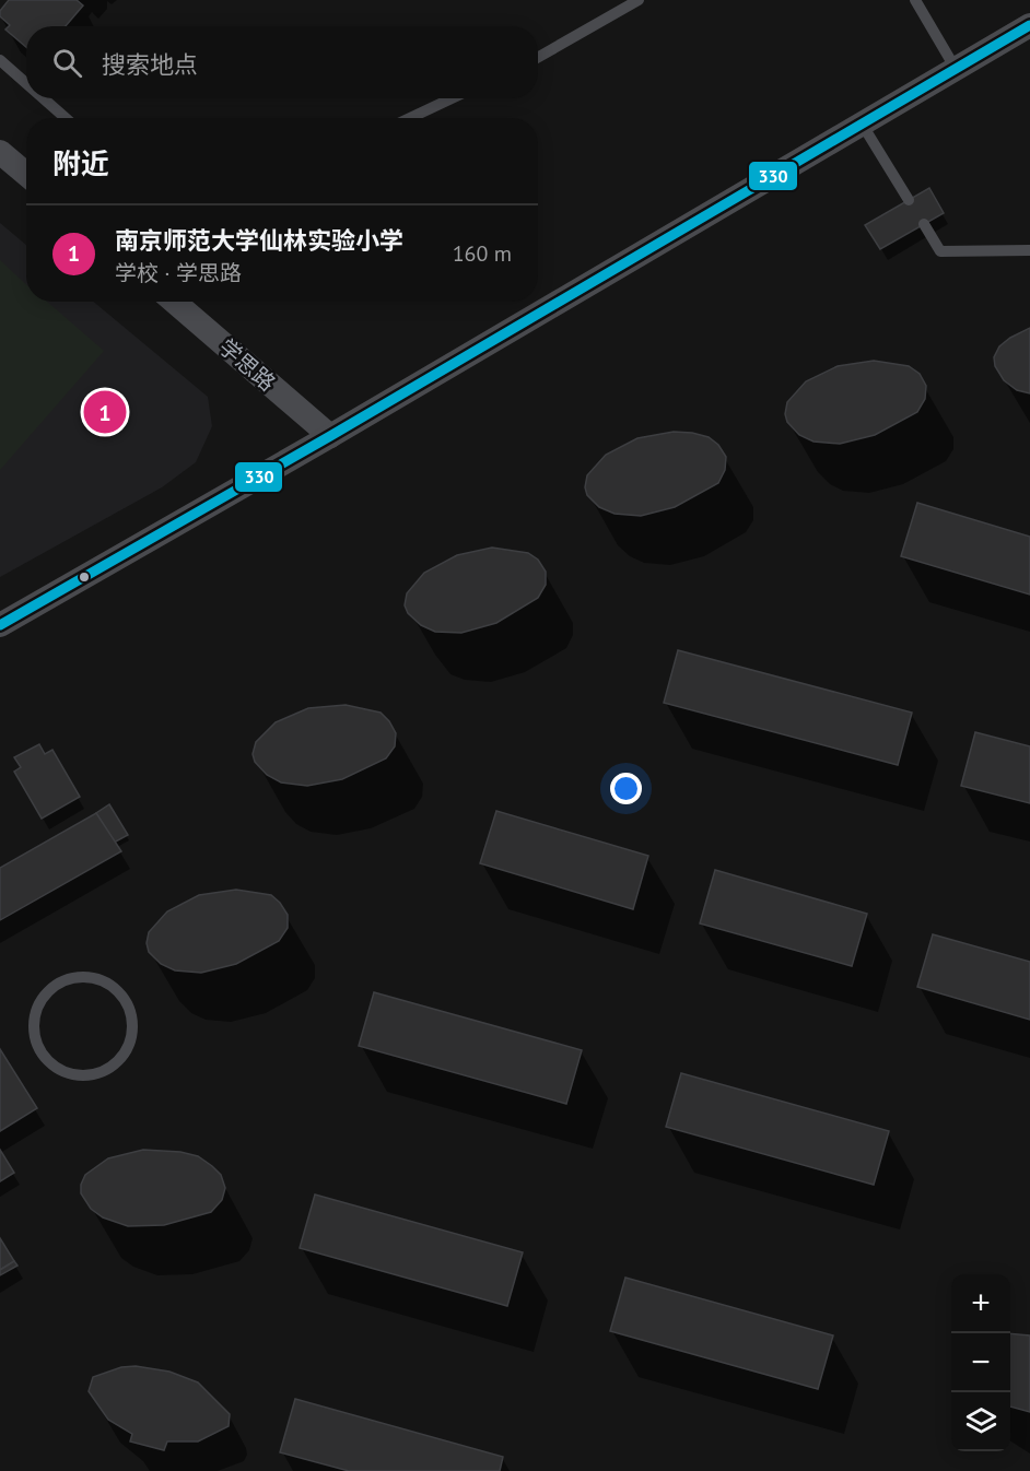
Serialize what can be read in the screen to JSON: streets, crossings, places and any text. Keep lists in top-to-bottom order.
{
  "streets": {
    "street": ["学思路"]
  },
  "lines": ["transit line 330"],
  "page": {
    "search": "搜索地点",
    "heading": "附近",
    "list": [
      {
        "mark": "1",
        "name": "南京师范大学仙林实验小学",
        "note": "学校 · 学思路",
        "value": "160 m"
      }
    ],
    "pins": "1",
    "map_buttons": ["+", "−"]
  }
}
